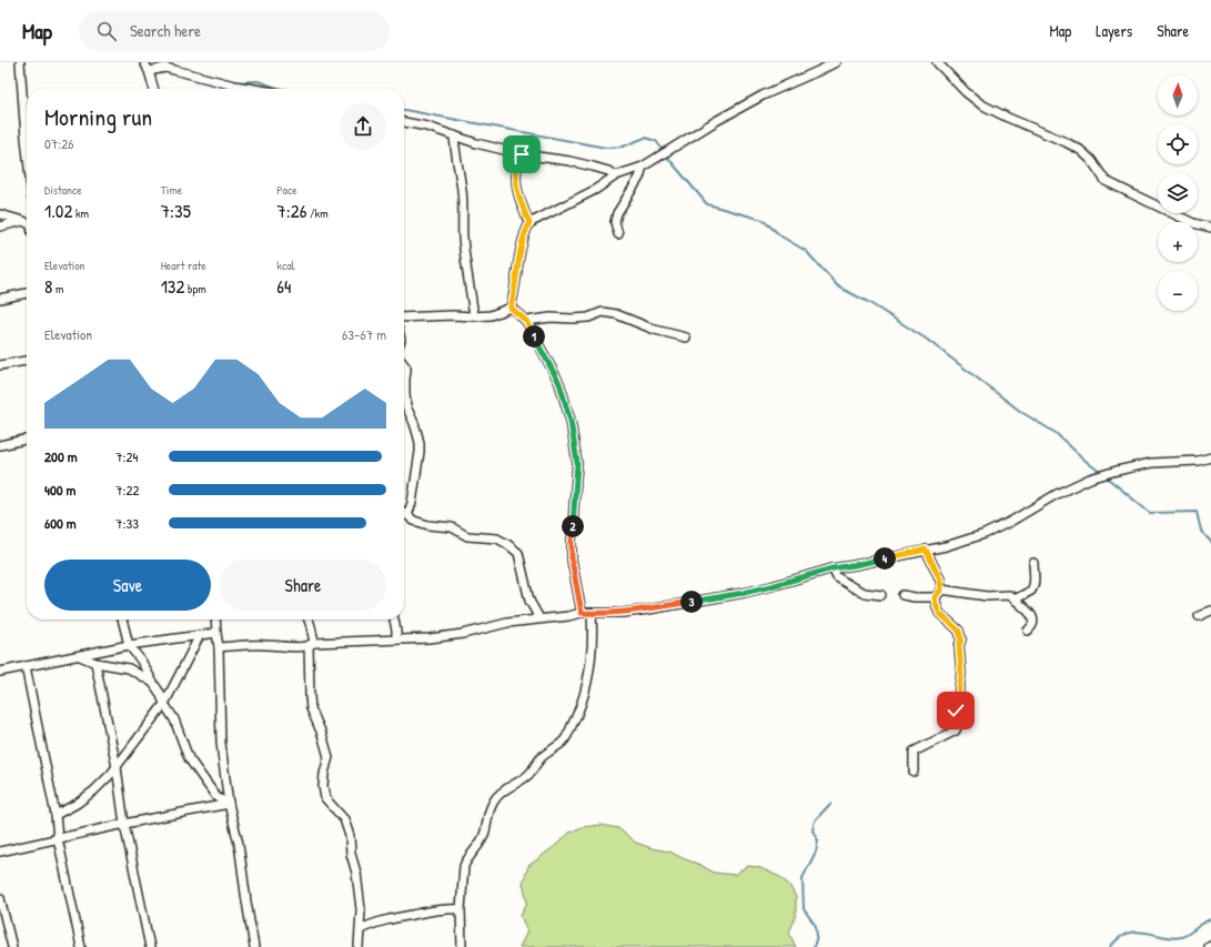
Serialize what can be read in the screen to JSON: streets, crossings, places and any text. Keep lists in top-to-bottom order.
{
  "north": "top",
  "page": {
    "header": "Map",
    "search": "Search here",
    "nav": ["Map", "Layers", "Share"],
    "map_buttons": ["+", "−"],
    "heading": ["Morning run", "07:26"],
    "stats": [
      ["Distance", "1.02 km"],
      ["Time", "7:35"],
      ["Pace", "7:26 /km"],
      ["Elevation", "8 m"],
      ["Heart rate", "132 bpm"],
      ["kcal", "64"]
    ],
    "chart": ["Elevation", "63–67 m"],
    "pins": [
      "1",
      "2",
      "4",
      "3"
    ],
    "list": [
      {
        "name": "200 m",
        "note": "7:24"
      },
      {
        "name": "400 m",
        "note": "7:22"
      },
      {
        "name": "600 m",
        "note": "7:33"
      }
    ],
    "buttons": ["Save", "Share"]
  }
}
